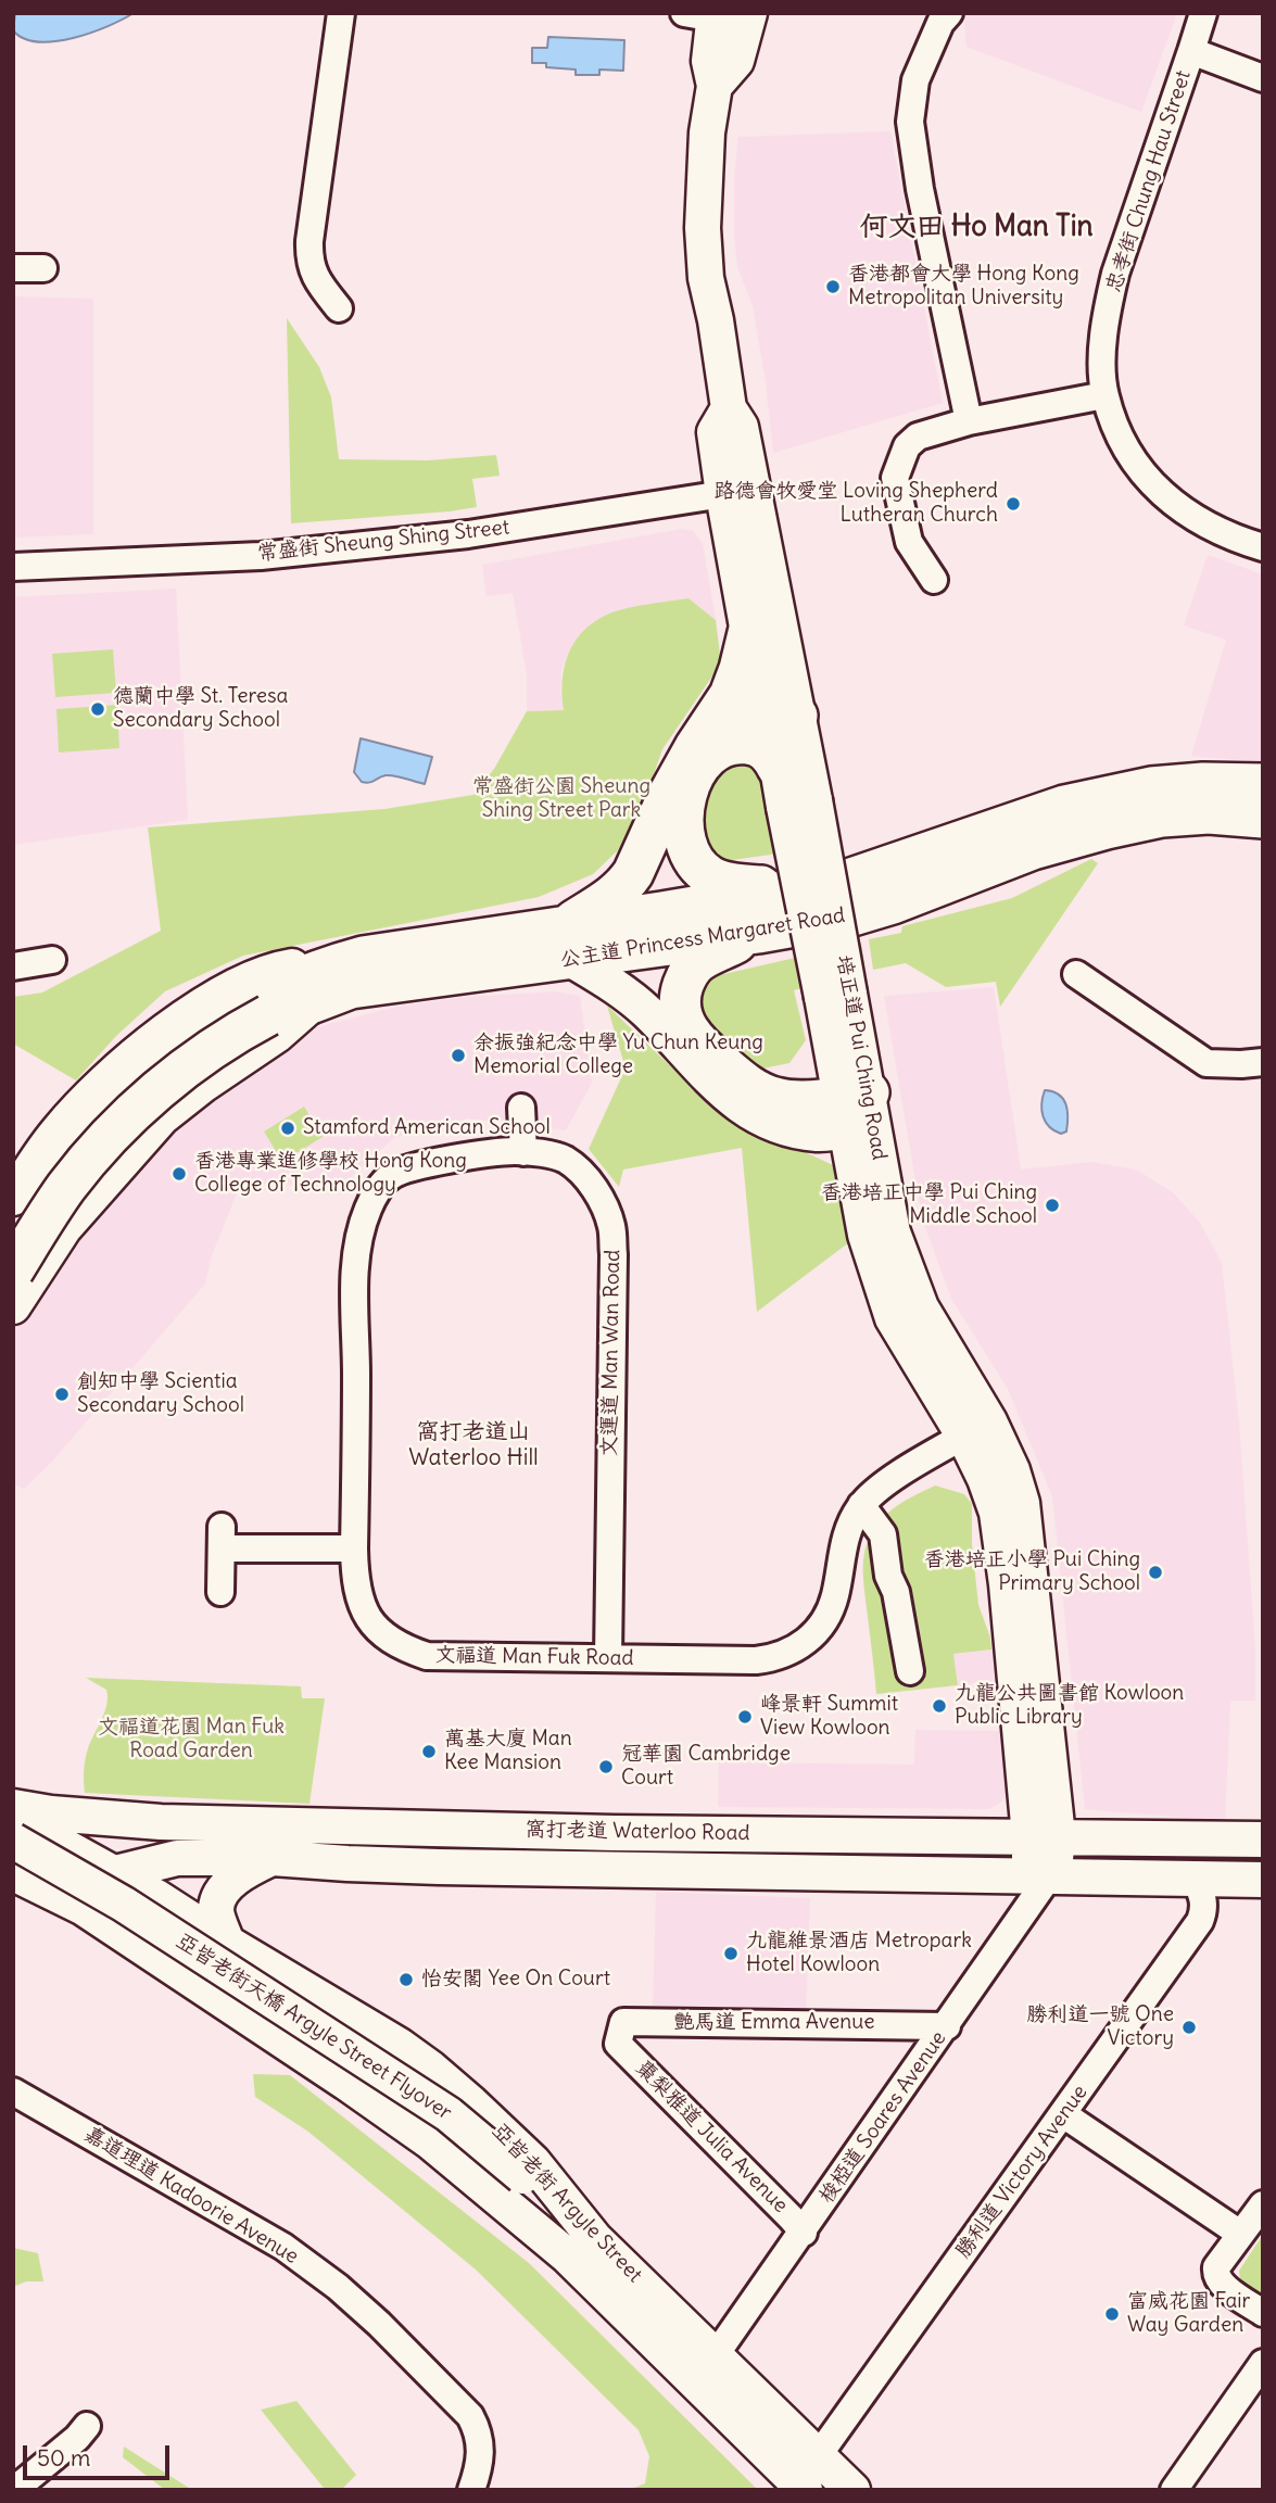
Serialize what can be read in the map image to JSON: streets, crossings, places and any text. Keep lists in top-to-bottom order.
{
  "streets": {
    "highway": ["公主道 Princess Margaret Road"],
    "main road": [
      "培正道 Pui Ching Road",
      "窩打老道 Waterloo Road",
      "亞皆老街天橋 Argyle Street Flyover",
      "亞皆老街 Argyle Street"
    ],
    "street": [
      "忠孝街 Chung Hau Street",
      "常盛街 Sheung Shing Street",
      "文運道 Man Wan Road",
      "文福道 Man Fuk Road",
      "艷馬道 Emma Avenue",
      "梭椏道 Soares Avenue",
      "棗梨雅道 Julia Avenue",
      "勝利道 Victory Avenue",
      "嘉道理道 Kadoorie Avenue"
    ]
  },
  "crossings": [
    ["常盛街 Sheung Shing Street", "培正道 Pui Ching Road"],
    ["培正道 Pui Ching Road", "文福道 Man Fuk Road"],
    ["培正道 Pui Ching Road", "窩打老道 Waterloo Road"],
    ["培正道 Pui Ching Road", "梭椏道 Soares Avenue"],
    ["文運道 Man Wan Road", "文福道 Man Fuk Road"],
    ["窩打老道 Waterloo Road", "梭椏道 Soares Avenue"],
    ["窩打老道 Waterloo Road", "勝利道 Victory Avenue"],
    ["窩打老道 Waterloo Road", "亞皆老街 Argyle Street"],
    ["艷馬道 Emma Avenue", "梭椏道 Soares Avenue"],
    ["艷馬道 Emma Avenue", "棗梨雅道 Julia Avenue"],
    ["亞皆老街天橋 Argyle Street Flyover", "亞皆老街 Argyle Street"],
    ["梭椏道 Soares Avenue", "棗梨雅道 Julia Avenue"],
    ["梭椏道 Soares Avenue", "亞皆老街 Argyle Street"],
    ["勝利道 Victory Avenue", "亞皆老街 Argyle Street"]
  ],
  "districts": ["何文田 Ho Man Tin", "窩打老道山 Waterloo Hill"],
  "parks": ["常盛街公園 Sheung Shing Street Park", "文福道花園 Man Fuk Road Garden"],
  "places": [
    "香港都會大學 Hong Kong Metropolitan University",
    "路德會牧愛堂 Loving Shepherd Lutheran Church",
    "德蘭中學 St. Teresa Secondary School",
    "余振強紀念中學 Yu Chun Keung Memorial College",
    "Stamford American School",
    "香港專業進修學校 Hong Kong College of Technology",
    "香港培正中學 Pui Ching Middle School",
    "創知中學 Scientia Secondary School",
    "香港培正小學 Pui Ching Primary School",
    "九龍公共圖書館 Kowloon Public Library",
    "峰景軒 Summit View Kowloon",
    "萬基大廈 Man Kee Mansion",
    "冠華園 Cambridge Court",
    "九龍維景酒店 Metropark Hotel Kowloon",
    "怡安閣 Yee On Court",
    "勝利道一號 One Victory",
    "富威花園 Fair Way Garden"
  ],
  "scale_bar": "50 m"
}
